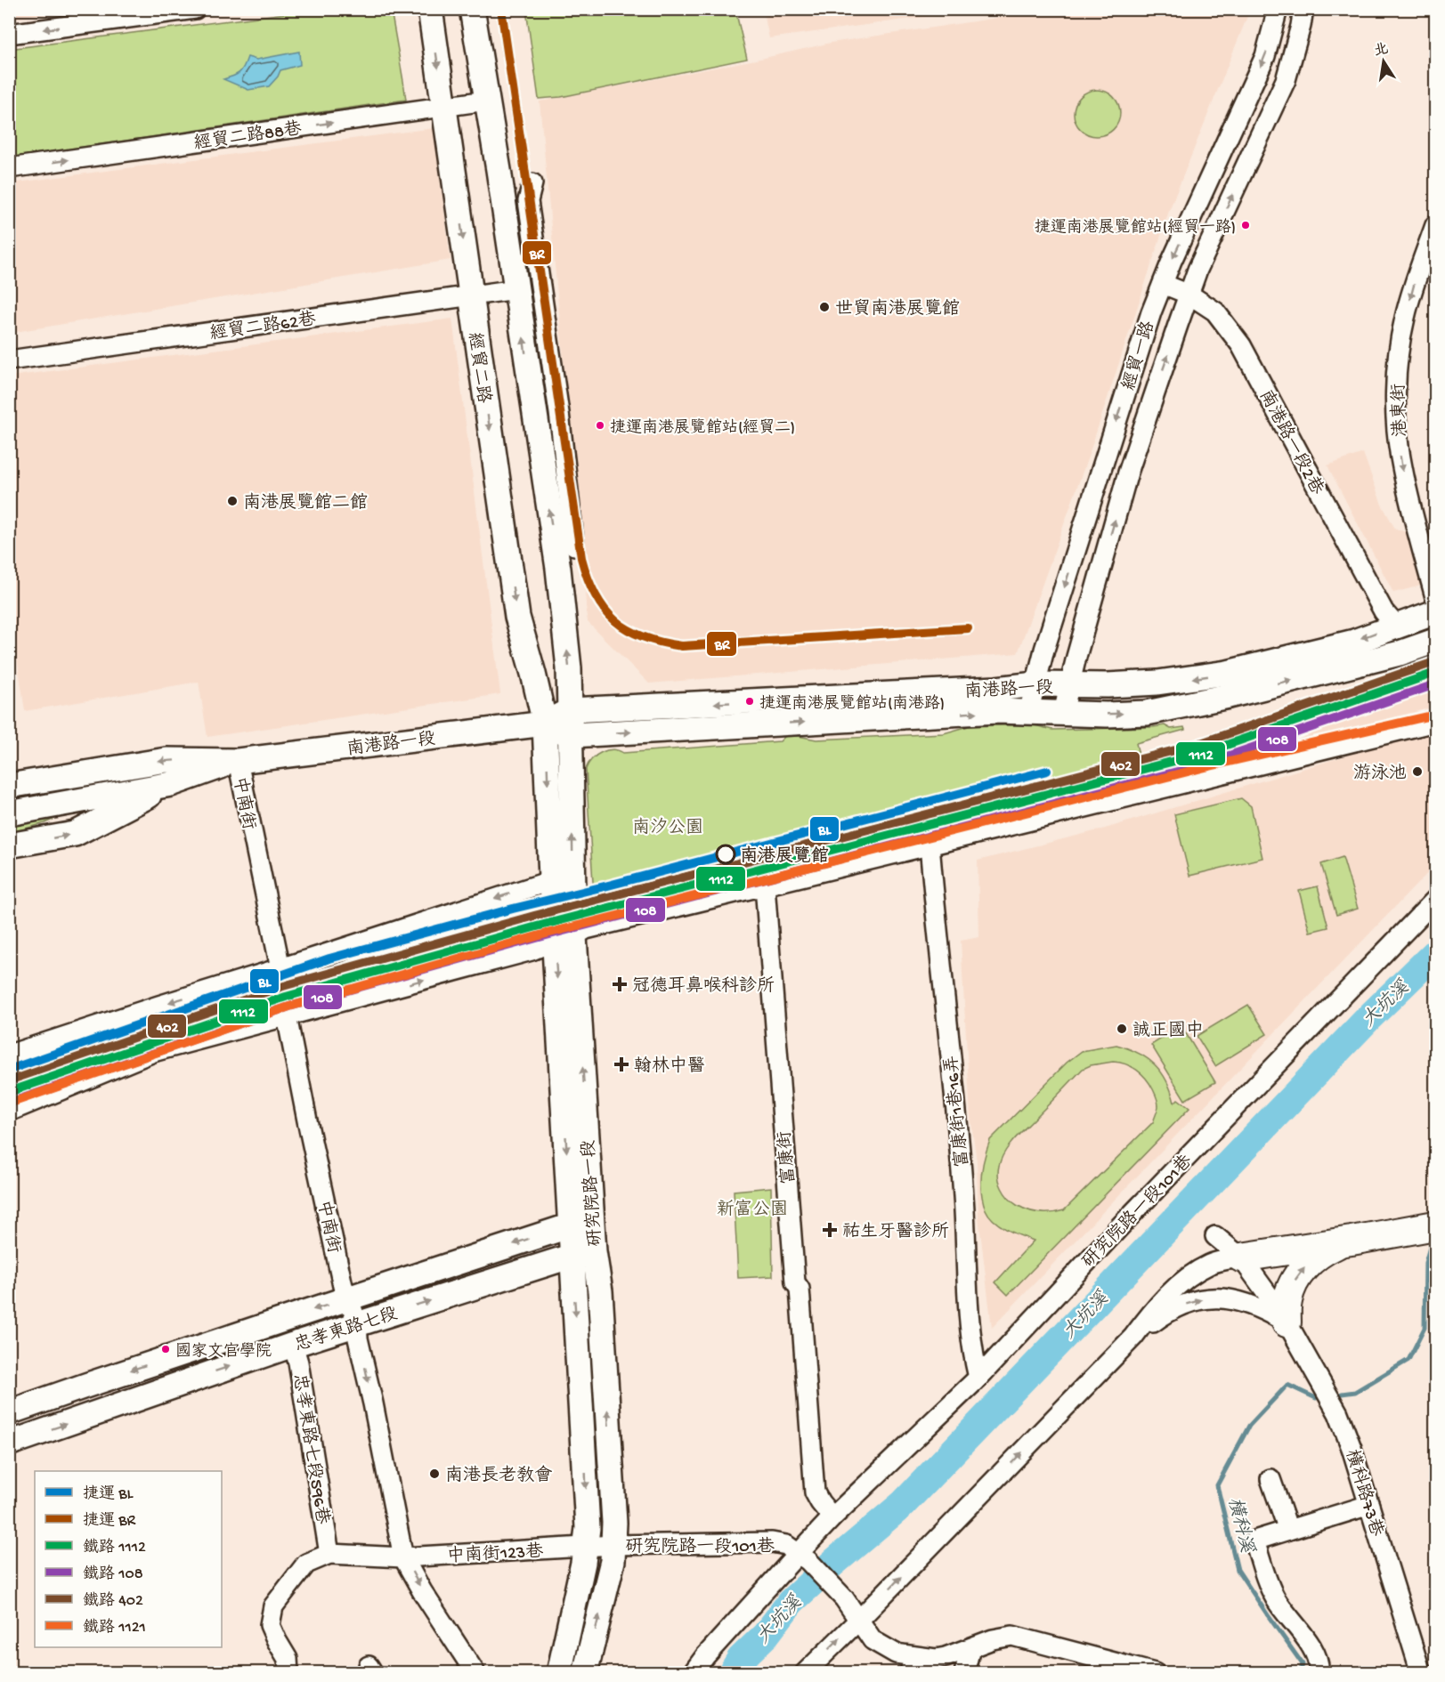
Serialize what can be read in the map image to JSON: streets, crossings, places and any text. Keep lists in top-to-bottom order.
{
  "streets": {
    "main road": [
      "經貿二路",
      "南港路一段",
      "研究院路一段",
      "忠孝東路七段"
    ],
    "street": [
      "經貿二路88巷",
      "經貿二路62巷",
      "經貿一路",
      "港東街",
      "南港路一段2巷",
      "中南街",
      "富康街1巷16弄",
      "富康街",
      "研究院路一段101巷",
      "忠孝東路七段596巷",
      "橫科路73巷",
      "中南街123巷"
    ]
  },
  "crossings": [
    ["經貿二路88巷", "經貿二路"],
    ["經貿二路62巷", "經貿二路"],
    ["經貿一路", "南港路一段2巷"],
    ["經貿一路", "南港路一段"],
    ["經貿二路", "南港路一段"],
    ["經貿二路", "研究院路一段"],
    ["南港路一段2巷", "南港路一段"],
    ["南港路一段", "中南街"],
    ["南港路一段", "研究院路一段"],
    ["中南街", "忠孝東路七段"],
    ["中南街", "中南街123巷"],
    ["富康街1巷16弄", "研究院路一段101巷"],
    ["富康街", "研究院路一段101巷"],
    ["研究院路一段", "研究院路一段101巷"],
    ["研究院路一段", "忠孝東路七段"],
    ["研究院路一段", "中南街123巷"],
    ["研究院路一段101巷", "中南街123巷"],
    ["忠孝東路七段", "忠孝東路七段596巷"],
    ["忠孝東路七段596巷", "中南街123巷"]
  ],
  "one_way": ["港東街", "中南街"],
  "water": ["大坑溪", "橫科溪"],
  "parks": ["南汐公園", "新富公園"],
  "places": {
    "other": [
      "捷運南港展覽館站(經貿一路)",
      "世貿南港展覽館",
      "捷運南港展覽館站(經貿二)",
      "南港展覽館二館",
      "捷運南港展覽館站(南港路)",
      "游泳池",
      "南港展覽館",
      "誠正國中",
      "國家文官學院",
      "南港長老教會"
    ],
    "health": ["冠德耳鼻喉科診所", "翰林中醫", "祐生牙醫診所"]
  },
  "lines": [
    "metro line BR",
    "rail line 402",
    "rail line 1112",
    "rail line 108",
    "rail line 1121",
    "metro line BL"
  ],
  "legend": [
    "捷運 BL",
    "捷運 BR",
    "鐵路 1112",
    "鐵路 108",
    "鐵路 402",
    "鐵路 1121"
  ],
  "north": "top"
}
